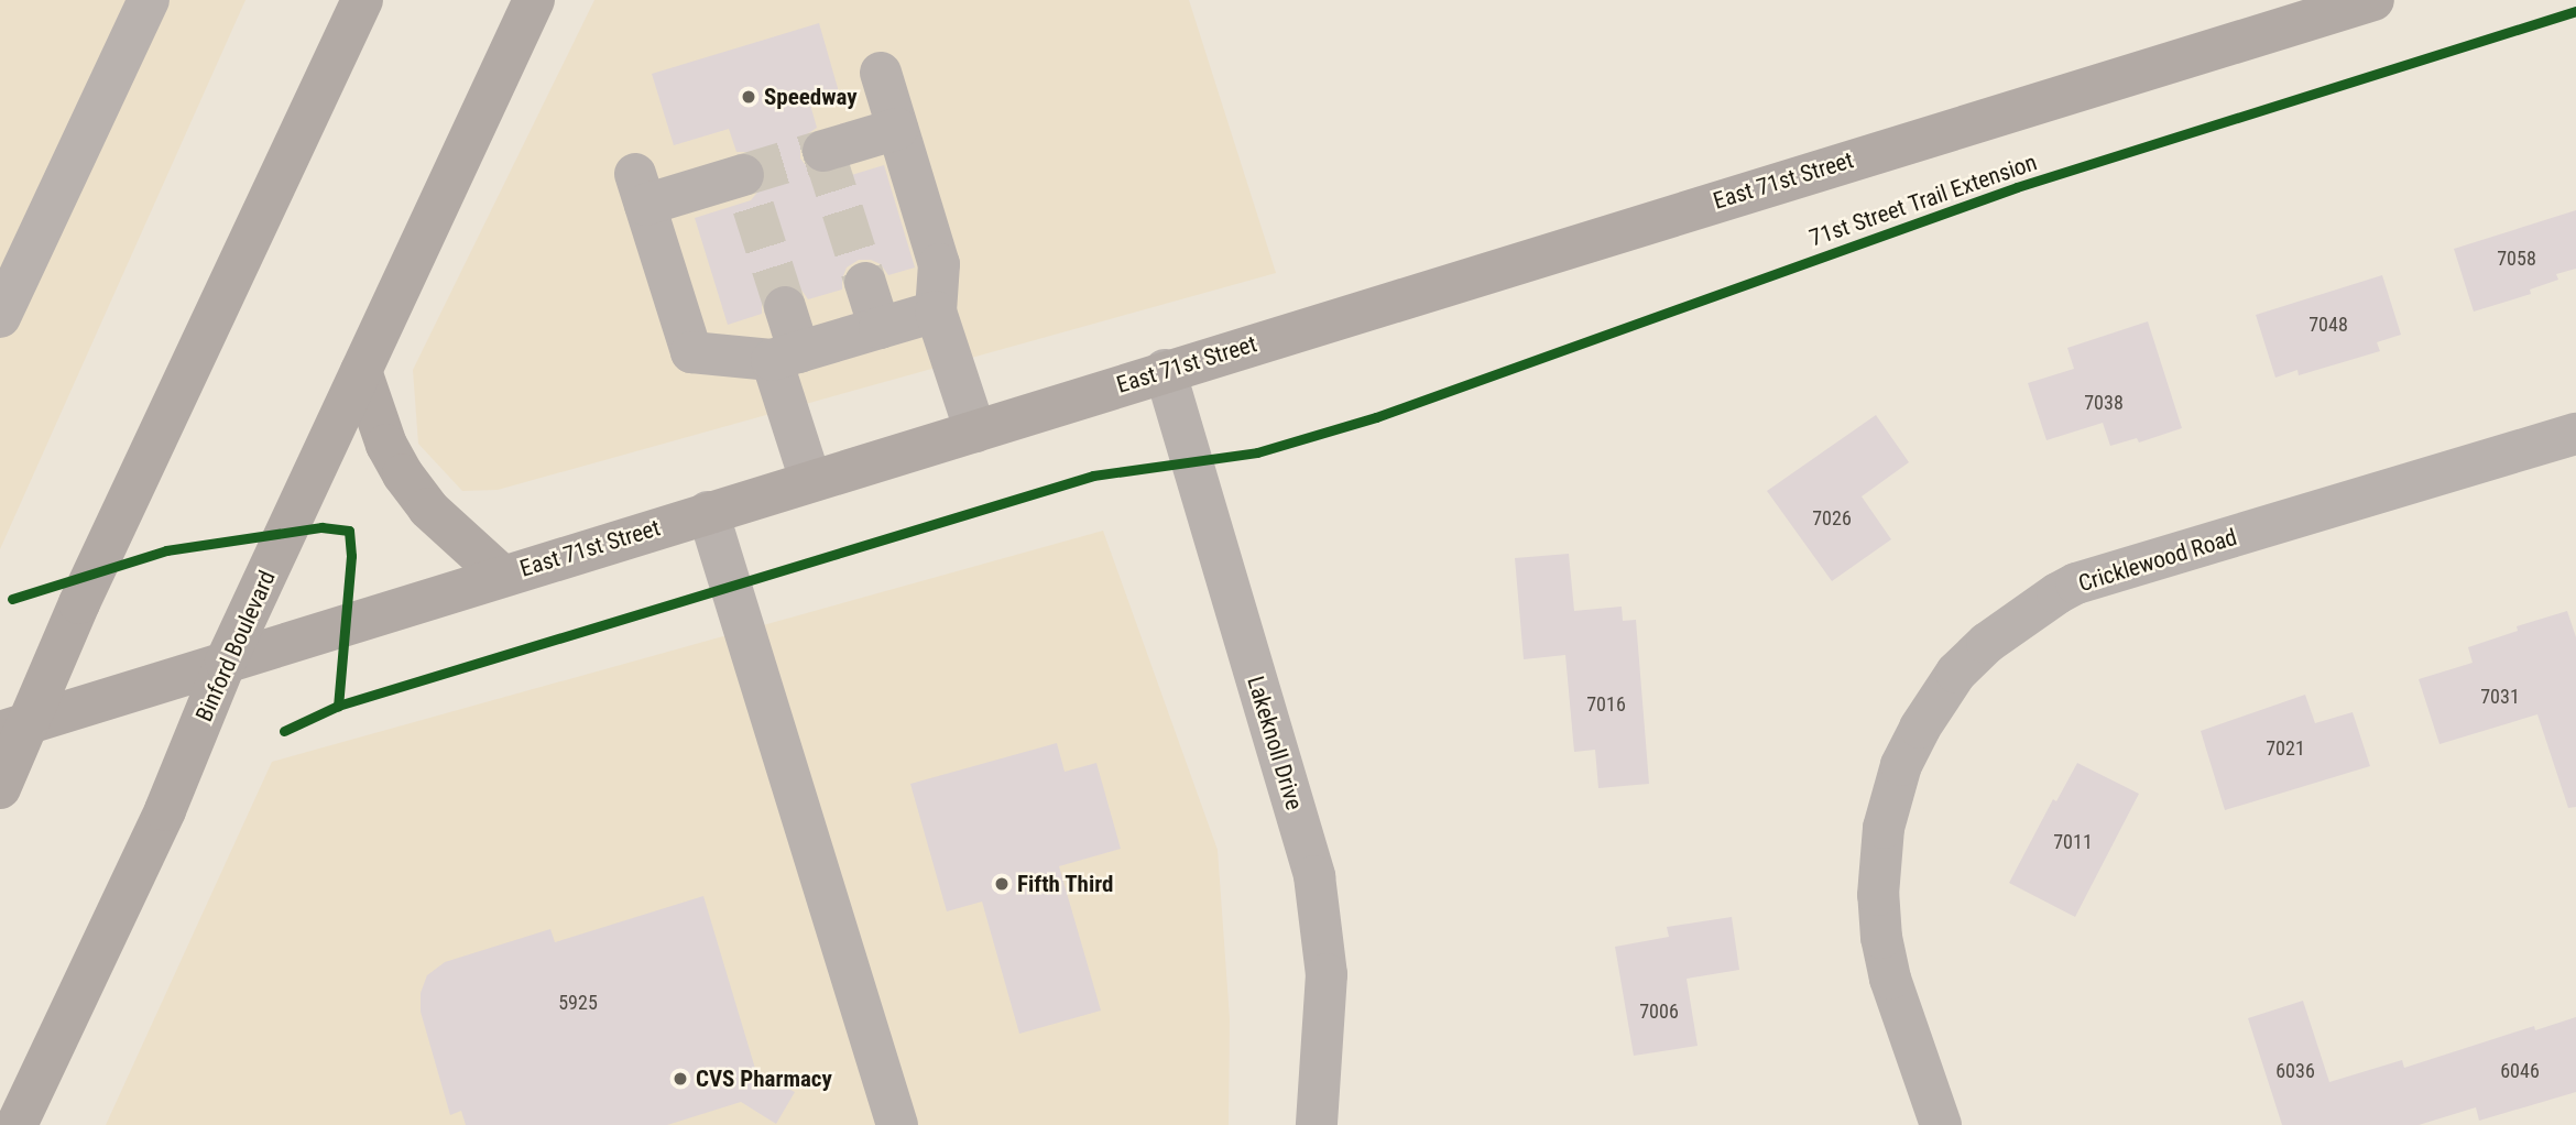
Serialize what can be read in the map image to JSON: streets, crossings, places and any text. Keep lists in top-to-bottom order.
{
  "streets": {
    "main road": ["East 71st Street", "Binford Boulevard"],
    "street": ["Cricklewood Road", "Lakeknoll Drive"],
    "cycle path": ["71st Street Trail Extension"]
  },
  "crossings": [
    ["East 71st Street", "Binford Boulevard"],
    ["East 71st Street", "Lakeknoll Drive"]
  ],
  "places": ["Speedway", "Fifth Third", "CVS Pharmacy"],
  "house_numbers": [
    "7058",
    "7048",
    "7038",
    "7026",
    "7031",
    "7016",
    "7021",
    "7011",
    "5925",
    "7006",
    "6036",
    "6046"
  ]
}
